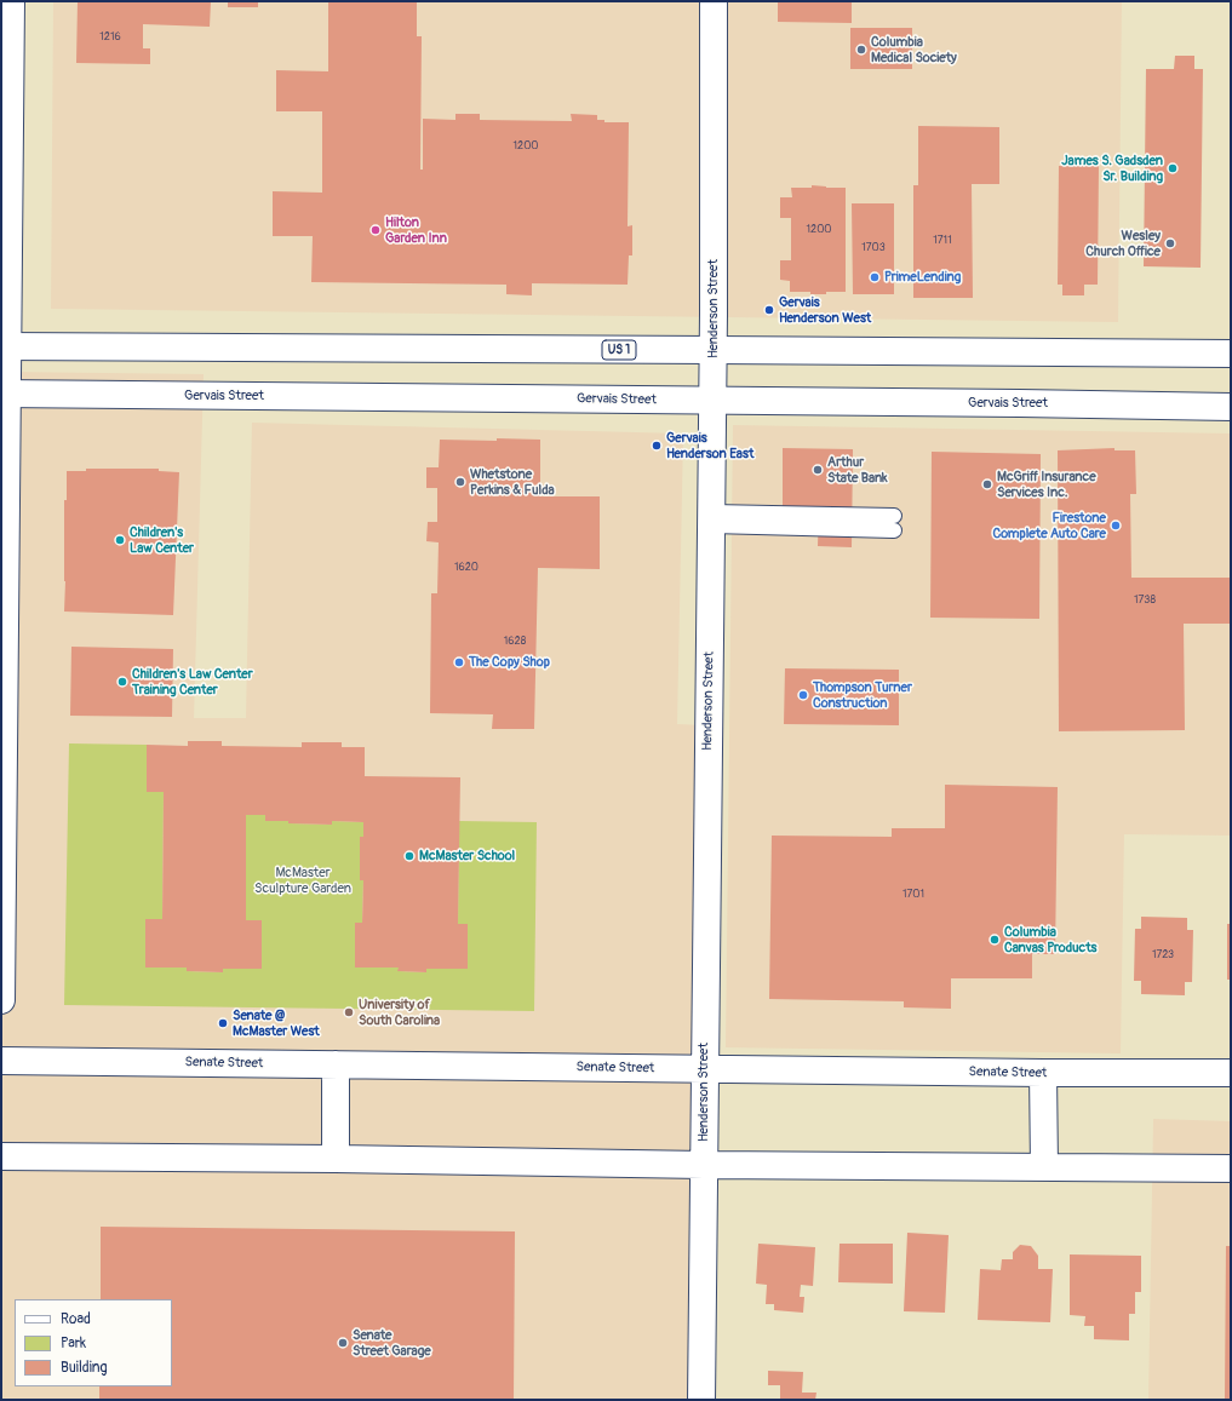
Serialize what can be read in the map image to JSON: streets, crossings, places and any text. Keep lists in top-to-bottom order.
{
  "streets": {
    "street": [
      "Henderson Street",
      "US 1",
      "Gervais Street",
      "Senate Street"
    ]
  },
  "crossings": [
    ["Henderson Street", "US 1"],
    ["Henderson Street", "Gervais Street"],
    ["Henderson Street", "Senate Street"]
  ],
  "parks": ["McMaster Sculpture Garden"],
  "places": [
    "Columbia Medical Society",
    "James S. Gadsden Sr. Building",
    "Hilton Garden Inn",
    "Wesley Church Office",
    "PrimeLending",
    "Gervais Henderson West",
    "Gervais Henderson East",
    "Arthur State Bank",
    "Whetstone Perkins & Fulda",
    "McGriff Insurance Services Inc.",
    "Firestone Complete Auto Care",
    "Children's Law Center",
    "The Copy Shop",
    "Children's Law Center Training Center",
    "Thompson Turner Construction",
    "McMaster School",
    "Columbia Canvas Products",
    "University of South Carolina",
    "Senate @ McMaster West",
    "Senate Street Garage"
  ],
  "house_numbers": [
    "1216",
    "1200",
    "1200",
    "1711",
    "1703",
    "1620",
    "1738",
    "1628",
    "1701",
    "1723"
  ],
  "legend": ["Road", "Park", "Building"]
}
